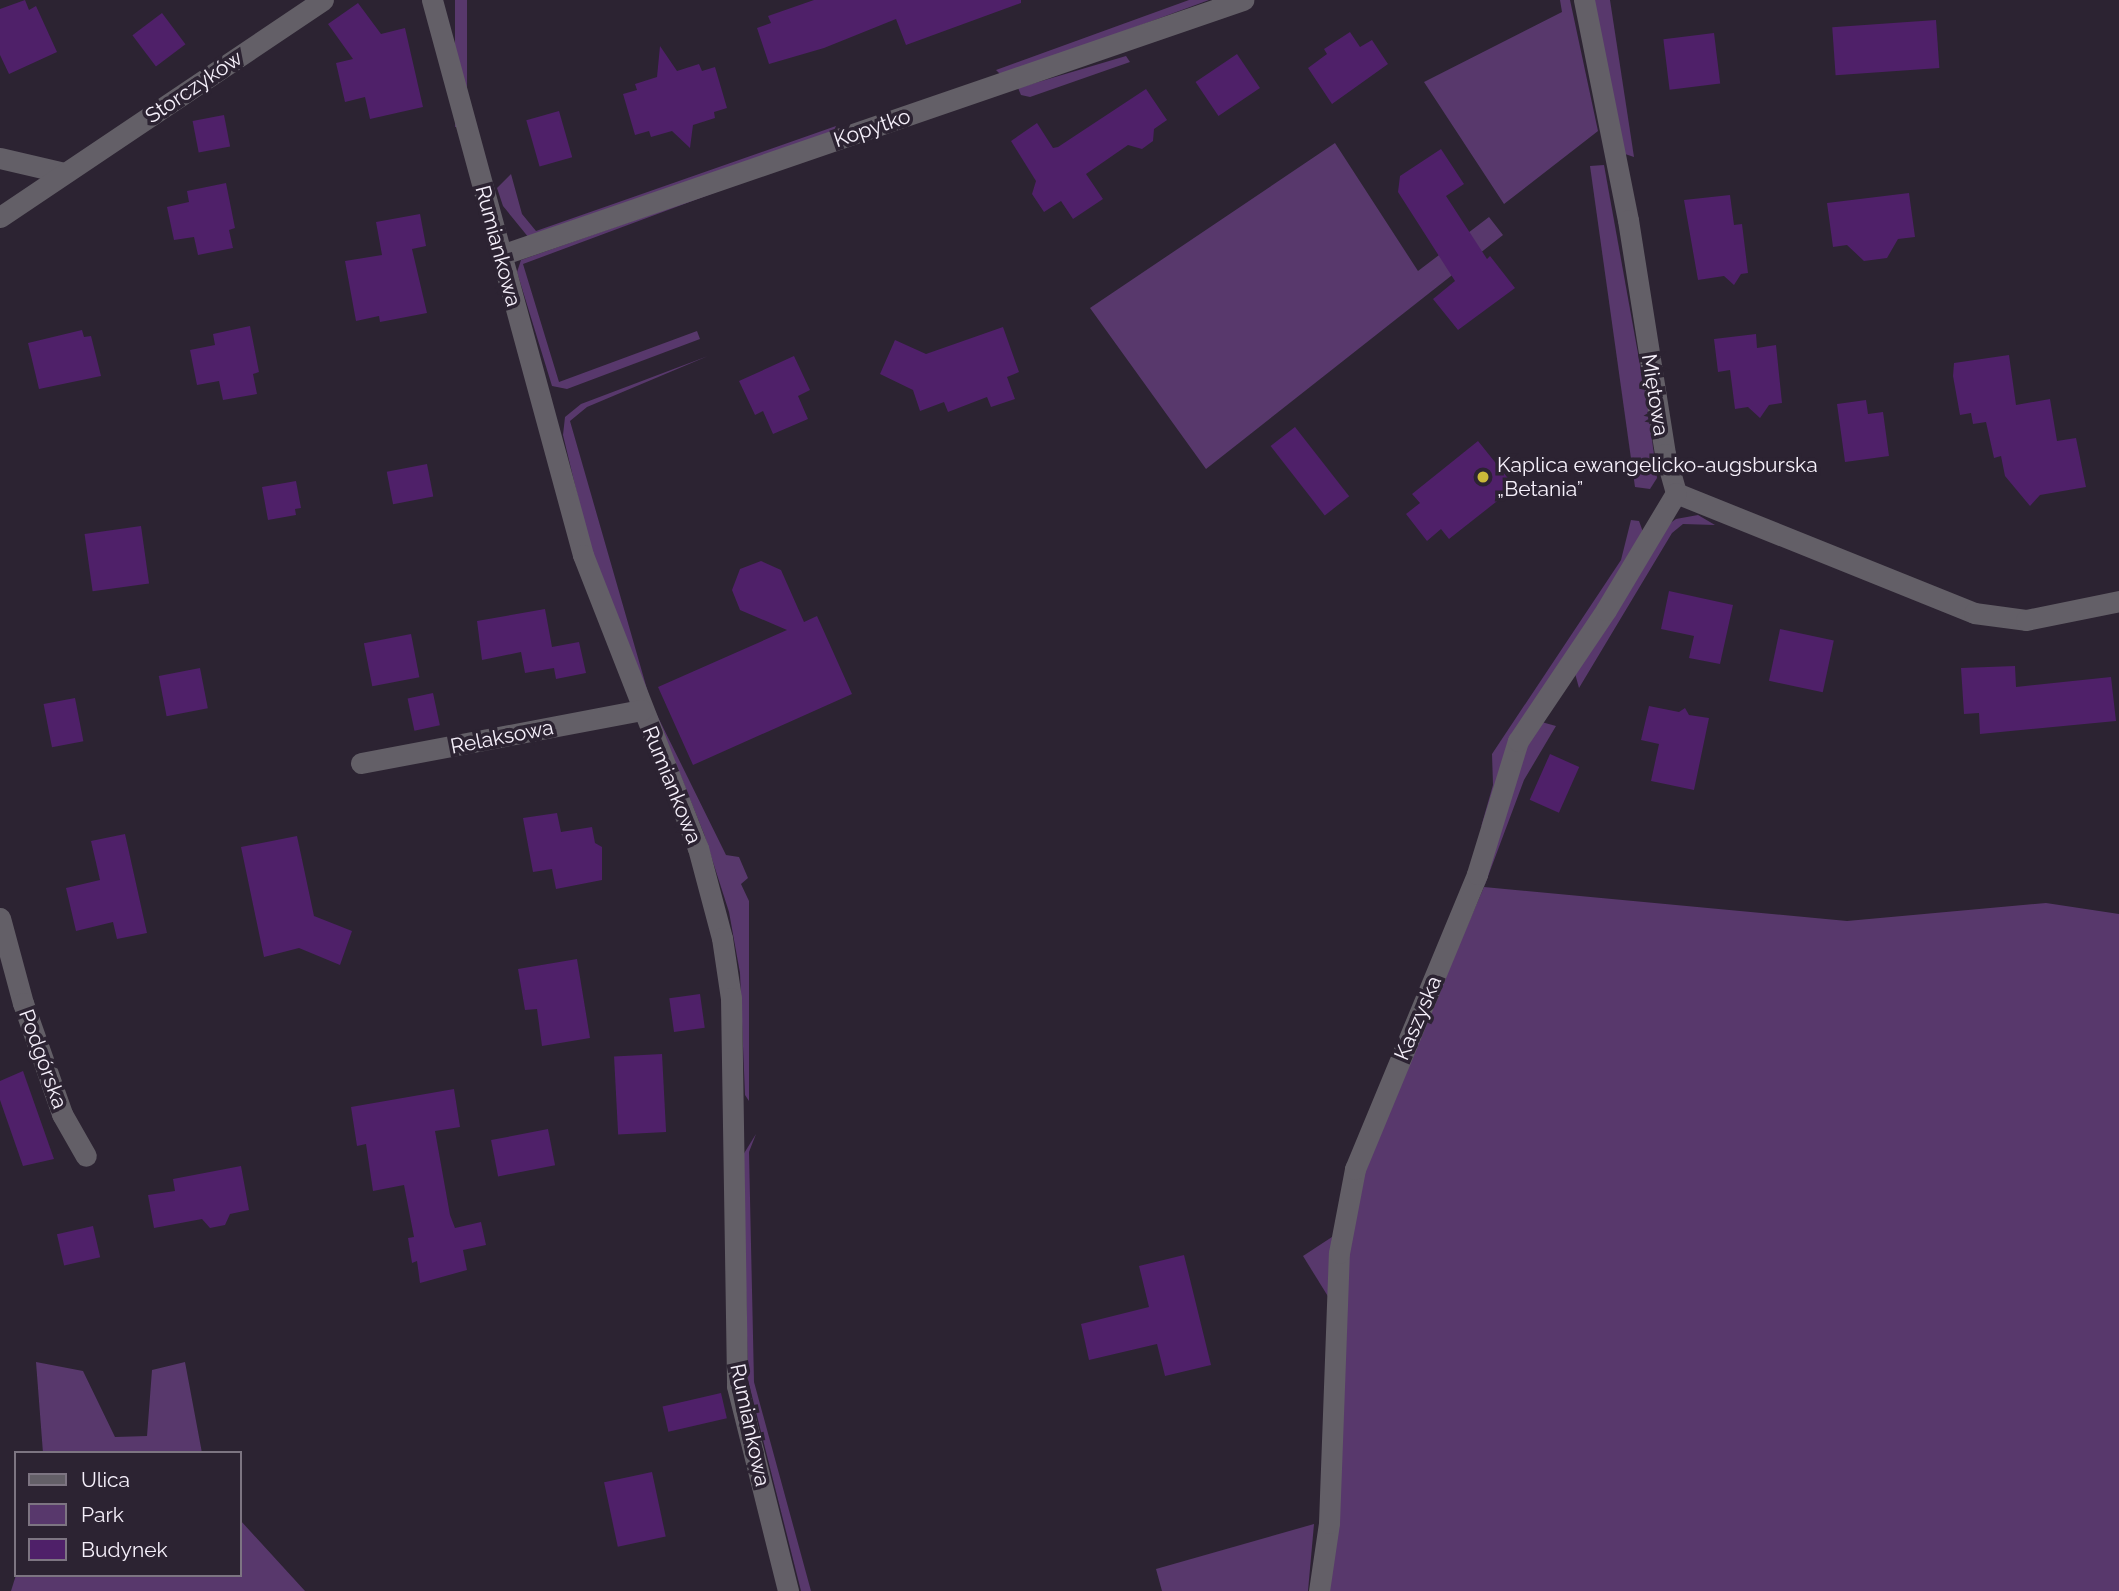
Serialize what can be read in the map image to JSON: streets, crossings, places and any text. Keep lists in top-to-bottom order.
{
  "streets": {
    "street": [
      "Storczyków",
      "Kopytko",
      "Rumiankowa",
      "Miętowa",
      "Relaksowa",
      "Kaszyska",
      "Podgórska"
    ]
  },
  "crossings": [
    ["Kopytko", "Rumiankowa"],
    ["Rumiankowa", "Relaksowa"],
    ["Miętowa", "Kaszyska"]
  ],
  "places": ["Kaplica ewangelicko-augsburska „Betania”"],
  "legend": ["Ulica", "Park", "Budynek"]
}
